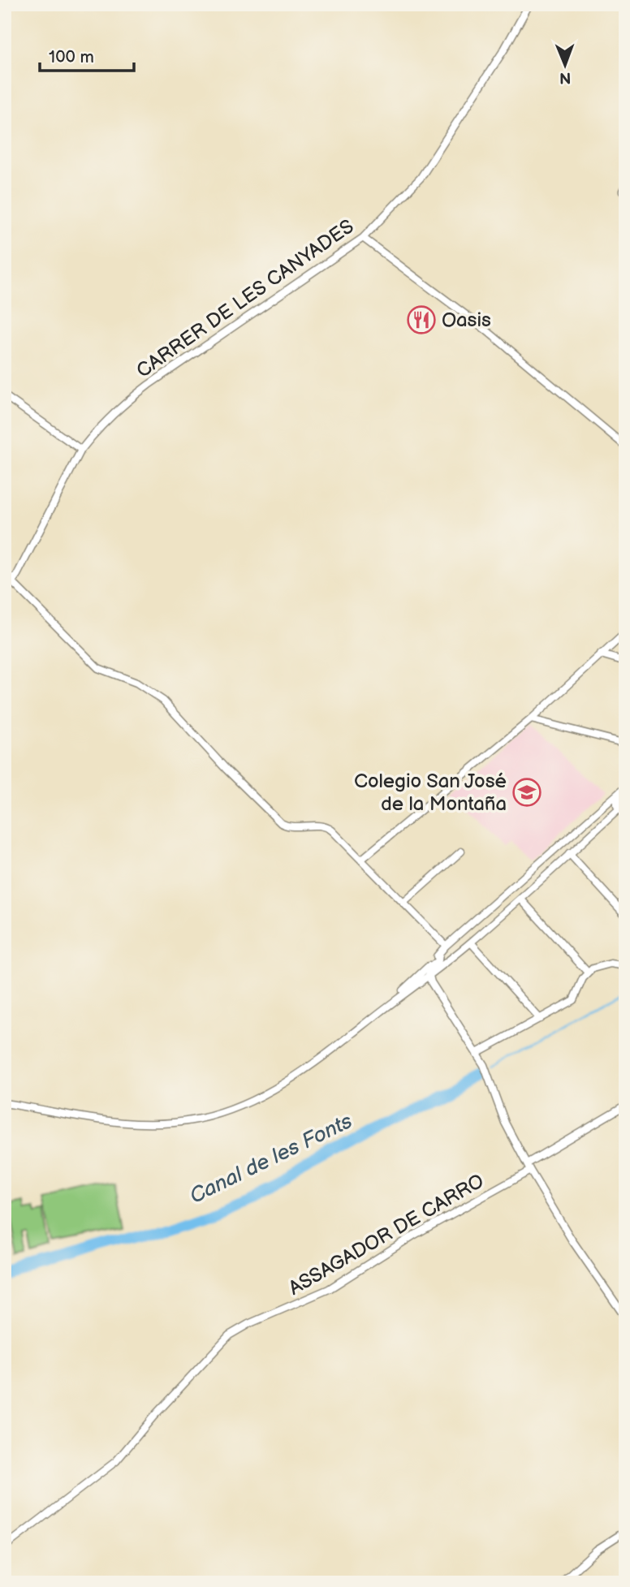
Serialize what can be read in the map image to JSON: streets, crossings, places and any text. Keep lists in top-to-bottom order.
{
  "streets": {
    "street": ["CARRER DE LES CANYADES", "ASSAGADOR DE CARRO"]
  },
  "water": ["Canal de les Fonts"],
  "places": {
    "restaurant": ["Oasis"],
    "school or university": ["Colegio San José de la Montaña"]
  },
  "scale_bar": "100 m",
  "north": "bottom"
}
